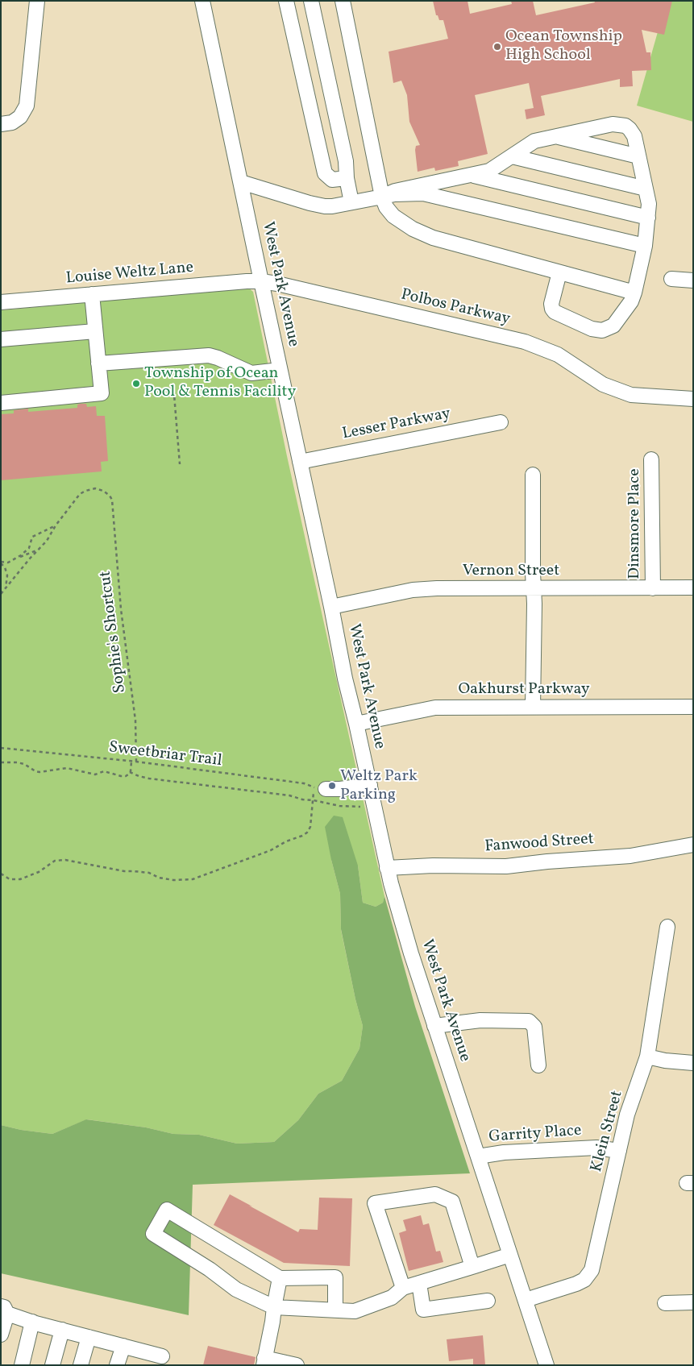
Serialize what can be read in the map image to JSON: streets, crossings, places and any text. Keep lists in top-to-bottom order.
{
  "streets": {
    "street": [
      "Louise Weltz Lane",
      "West Park Avenue",
      "Polbos Parkway",
      "Lesser Parkway",
      "Dinsmore Place",
      "Vernon Street",
      "Oakhurst Parkway",
      "Fanwood Street",
      "Klein Street",
      "Garrity Place"
    ],
    "path": ["Sophie's Shortcut", "Sweetbriar Trail"]
  },
  "crossings": [
    ["Louise Weltz Lane", "West Park Avenue"],
    ["Louise Weltz Lane", "Polbos Parkway"],
    ["West Park Avenue", "Polbos Parkway"],
    ["West Park Avenue", "Lesser Parkway"],
    ["West Park Avenue", "Vernon Street"],
    ["West Park Avenue", "Oakhurst Parkway"],
    ["West Park Avenue", "Fanwood Street"],
    ["West Park Avenue", "Klein Street"],
    ["West Park Avenue", "Garrity Place"],
    ["Dinsmore Place", "Vernon Street"],
    ["Sophie's Shortcut", "Sweetbriar Trail"],
    ["Klein Street", "Garrity Place"]
  ],
  "places": ["Ocean Township High School", "Township of Ocean Pool & Tennis Facility", "Weltz Park Parking"]
}
